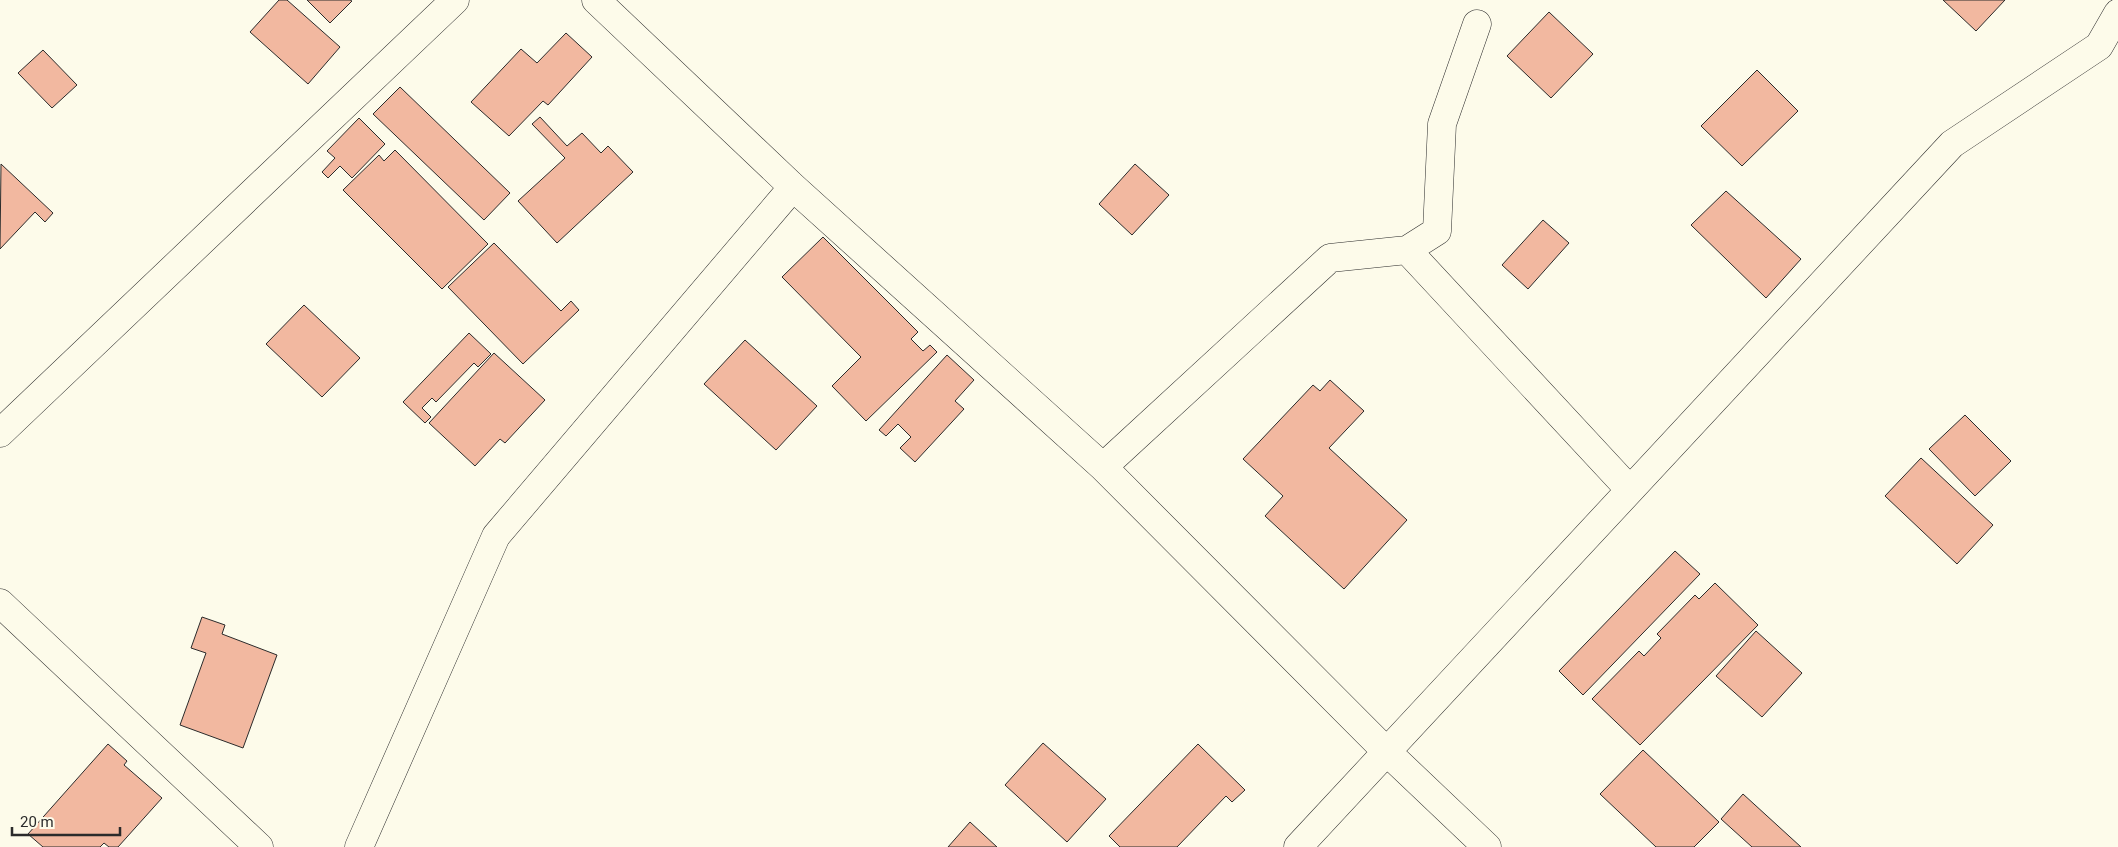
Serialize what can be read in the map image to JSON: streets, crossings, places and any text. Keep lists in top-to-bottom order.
{
  "scale_bar": "20 m"
}
